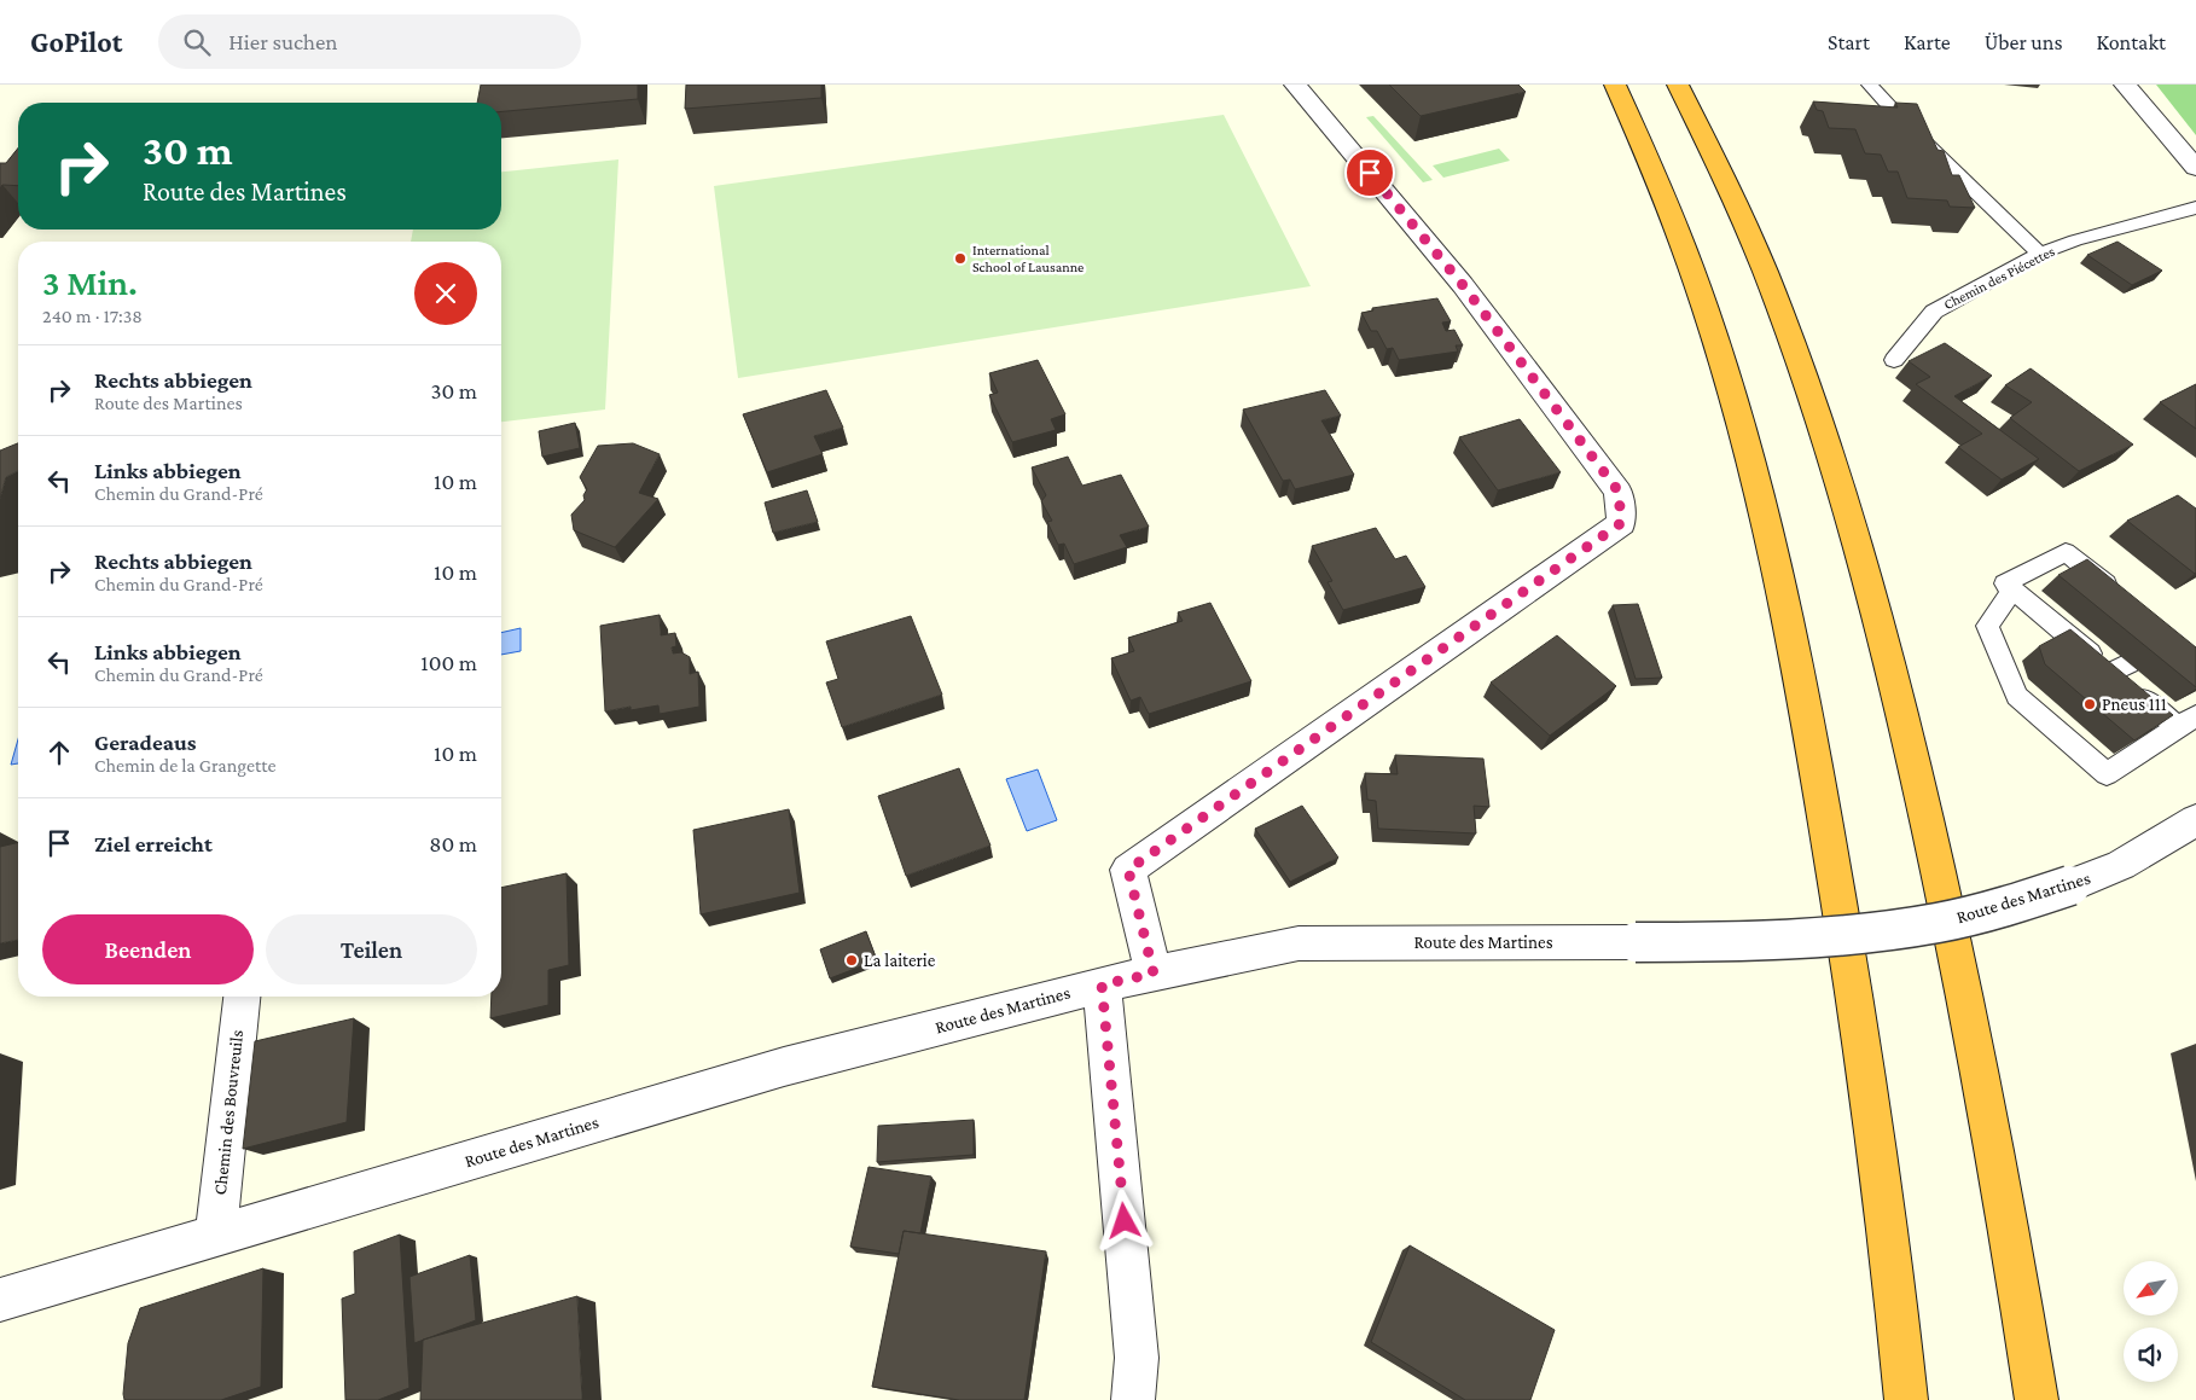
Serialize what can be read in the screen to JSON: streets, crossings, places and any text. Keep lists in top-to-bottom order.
{
  "streets": {
    "street": ["Route des Martines", "Chemin des Bouvreuils"],
    "lane": ["Chemin des Piécettes"]
  },
  "crossings": [
    ["Route des Martines", "Chemin des Bouvreuils"]
  ],
  "places": ["International School of Lausanne", "Pneus 111", "La laiterie"],
  "north": "bottom left",
  "page": {
    "header": "GoPilot",
    "search": "Hier suchen",
    "nav": [
      "Start",
      "Karte",
      "Über uns",
      "Kontakt"
    ],
    "turn": ["30 m", "Route des Martines"],
    "heading": ["3 Min.", "240 m · 17:38"],
    "list": [
      {
        "name": "Rechts abbiegen",
        "note": "Route des Martines",
        "value": "30 m"
      },
      {
        "name": "Links abbiegen",
        "note": "Chemin du Grand-Pré",
        "value": "10 m"
      },
      {
        "name": "Rechts abbiegen",
        "note": "Chemin du Grand-Pré",
        "value": "10 m"
      },
      {
        "name": "Links abbiegen",
        "note": "Chemin du Grand-Pré",
        "value": "100 m"
      },
      {
        "name": "Geradeaus",
        "note": "Chemin de la Grangette",
        "value": "10 m"
      },
      {
        "name": "Ziel erreicht",
        "value": "80 m"
      }
    ],
    "buttons": ["Beenden", "Teilen"]
  }
}
